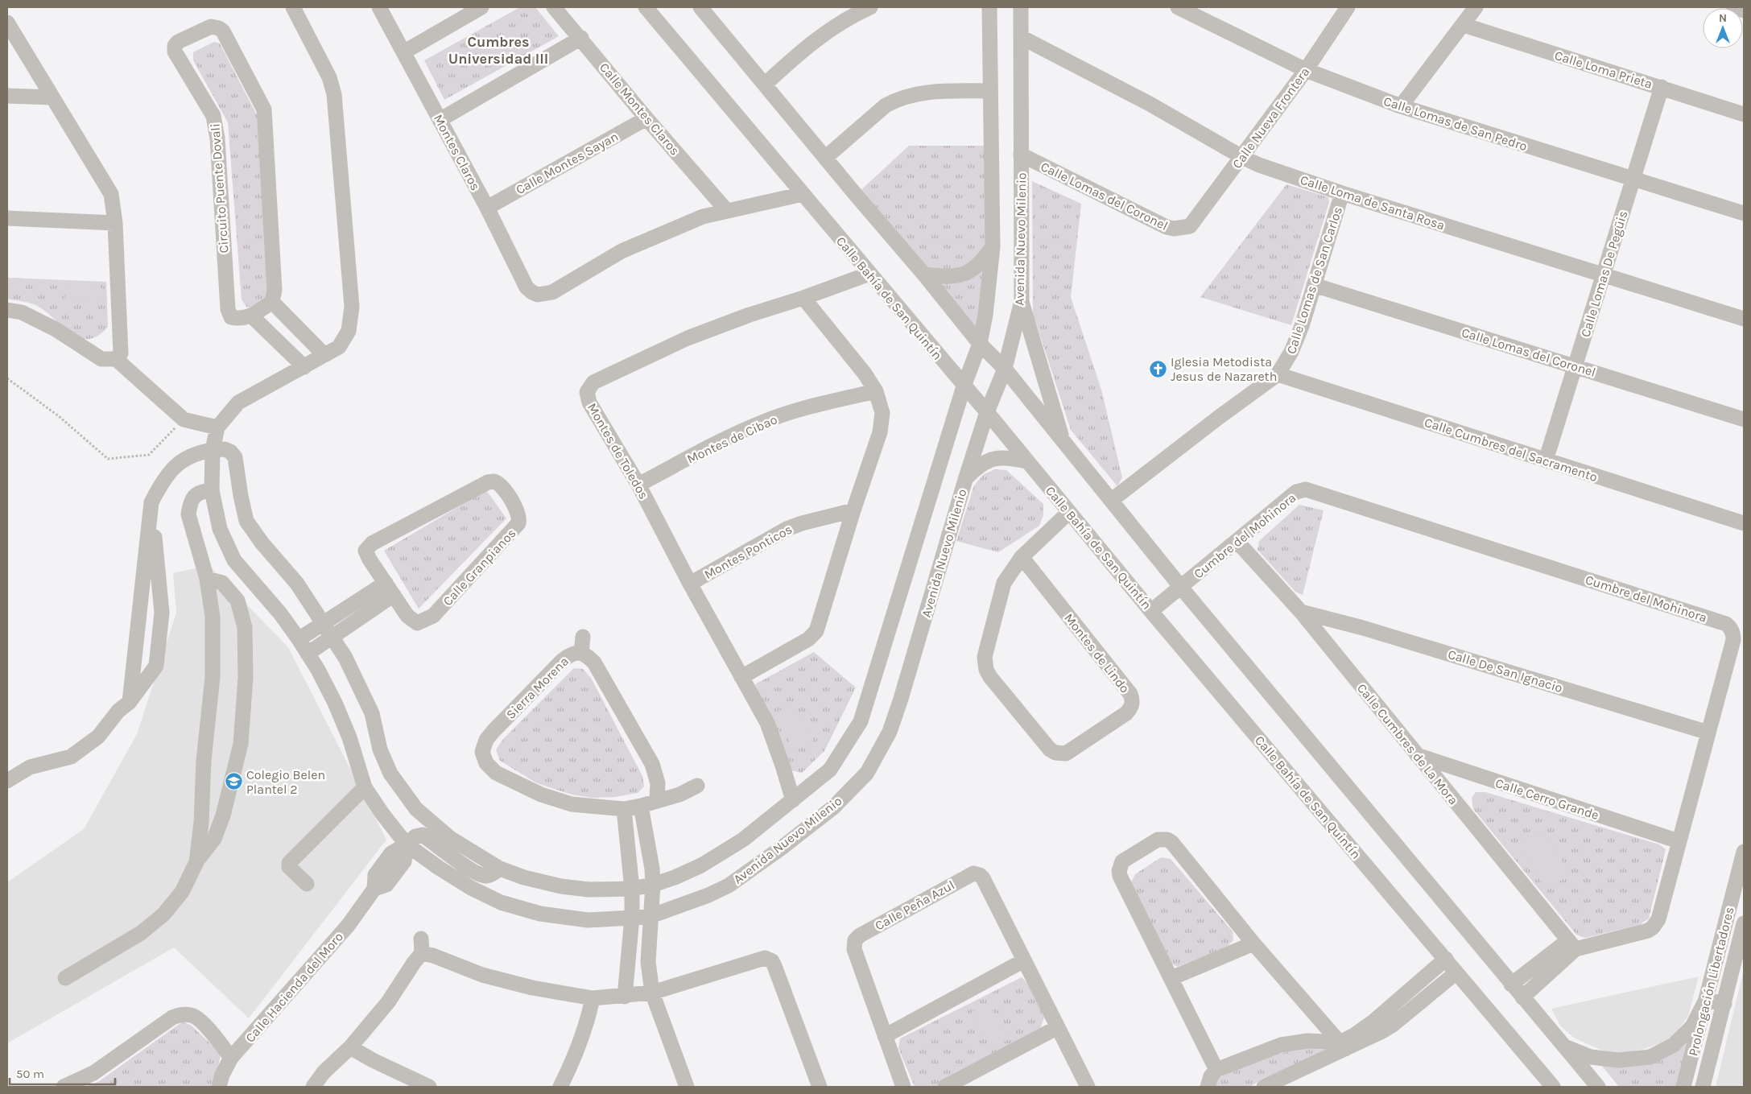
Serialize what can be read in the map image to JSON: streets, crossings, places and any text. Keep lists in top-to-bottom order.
{
  "streets": {
    "street": [
      "Calle Loma Prieta",
      "Calle Montes Claros",
      "Calle Nueva Frontera",
      "Calle Lomas de San Pedro",
      "Montes Claros",
      "Calle Montes Sayan",
      "Circuito Puente Dovali",
      "Calle Lomas del Coronel",
      "Calle Loma de Santa Rosa",
      "Avenida Nuevo Milenio",
      "Calle Lomas De Pegüis",
      "Calle Lomas de San Carlos",
      "Calle Bahía de San Quintín",
      "Montes de Cibao",
      "Calle Cumbres del Sacramento",
      "Montes de Toledos",
      "Cumbre del Mohinora",
      "Montes Ponticos",
      "Calle Granpianos",
      "Montes de Lindo",
      "Calle De San Ignacio",
      "Sierra Morena",
      "Calle Cumbres de La Mora",
      "Calle Cerro Grande",
      "Calle Peña Azul",
      "Prolongación Libertadores",
      "Calle Hacienda del Moro"
    ]
  },
  "crossings": [
    ["Calle Loma Prieta", "Calle Lomas De Pegüis"],
    ["Calle Montes Claros", "Montes Claros"],
    ["Calle Montes Claros", "Calle Montes Sayan"],
    ["Calle Nueva Frontera", "Calle Lomas de San Pedro"],
    ["Calle Nueva Frontera", "Calle Lomas del Coronel"],
    ["Calle Nueva Frontera", "Calle Loma de Santa Rosa"],
    ["Calle Lomas de San Pedro", "Calle Lomas De Pegüis"],
    ["Montes Claros", "Calle Montes Sayan"],
    ["Calle Lomas del Coronel", "Avenida Nuevo Milenio"],
    ["Calle Lomas del Coronel", "Calle Lomas De Pegüis"],
    ["Calle Lomas del Coronel", "Calle Lomas de San Carlos"],
    ["Calle Loma de Santa Rosa", "Avenida Nuevo Milenio"],
    ["Calle Loma de Santa Rosa", "Calle Lomas De Pegüis"],
    ["Calle Loma de Santa Rosa", "Calle Lomas de San Carlos"],
    ["Avenida Nuevo Milenio", "Calle Bahía de San Quintín"],
    ["Avenida Nuevo Milenio", "Montes de Toledos"],
    ["Avenida Nuevo Milenio", "Calle Hacienda del Moro"],
    ["Calle Lomas De Pegüis", "Calle Cumbres del Sacramento"],
    ["Calle Lomas de San Carlos", "Calle Cumbres del Sacramento"],
    ["Calle Bahía de San Quintín", "Montes de Toledos"],
    ["Calle Bahía de San Quintín", "Cumbre del Mohinora"],
    ["Calle Bahía de San Quintín", "Montes de Lindo"],
    ["Montes de Cibao", "Montes de Toledos"],
    ["Montes de Toledos", "Montes Ponticos"],
    ["Cumbre del Mohinora", "Calle De San Ignacio"],
    ["Cumbre del Mohinora", "Calle Cumbres de La Mora"],
    ["Cumbre del Mohinora", "Calle Cerro Grande"],
    ["Calle De San Ignacio", "Calle Cumbres de La Mora"],
    ["Calle Cumbres de La Mora", "Calle Cerro Grande"]
  ],
  "districts": ["Cumbres Universidad lll"],
  "places": {
    "church": ["Iglesia Metodista Jesus de Nazareth"],
    "school or university": ["Colegio Belen Plantel 2"]
  },
  "scale_bar": "50 m",
  "north": "top"
}
